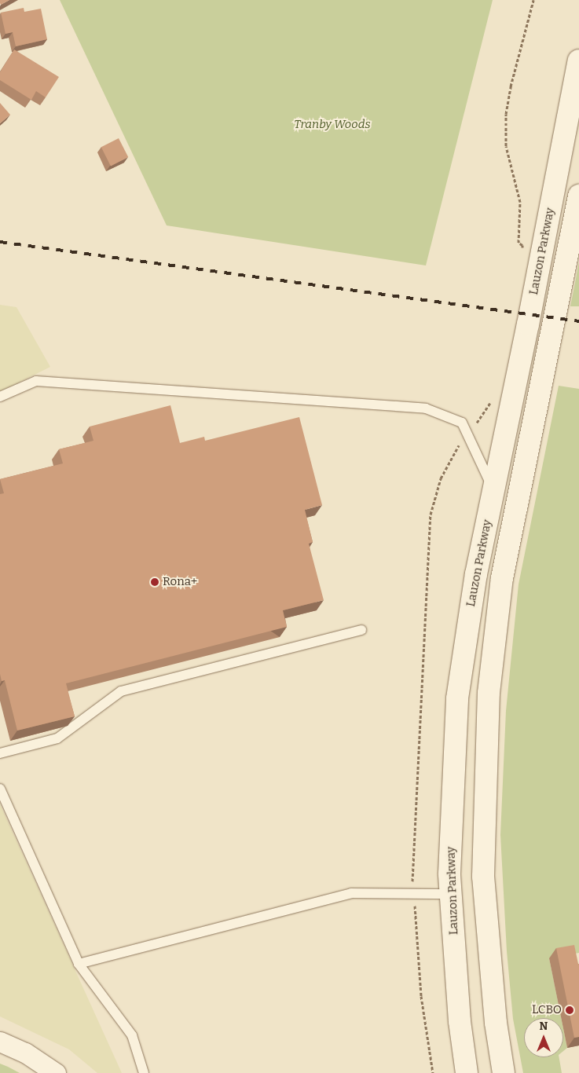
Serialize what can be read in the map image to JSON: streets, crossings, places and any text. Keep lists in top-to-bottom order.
{
  "streets": {
    "main road": ["Lauzon Parkway"]
  },
  "parks": ["Tranby Woods"],
  "places": ["Rona+", "LCBO"],
  "north": "top"
}
